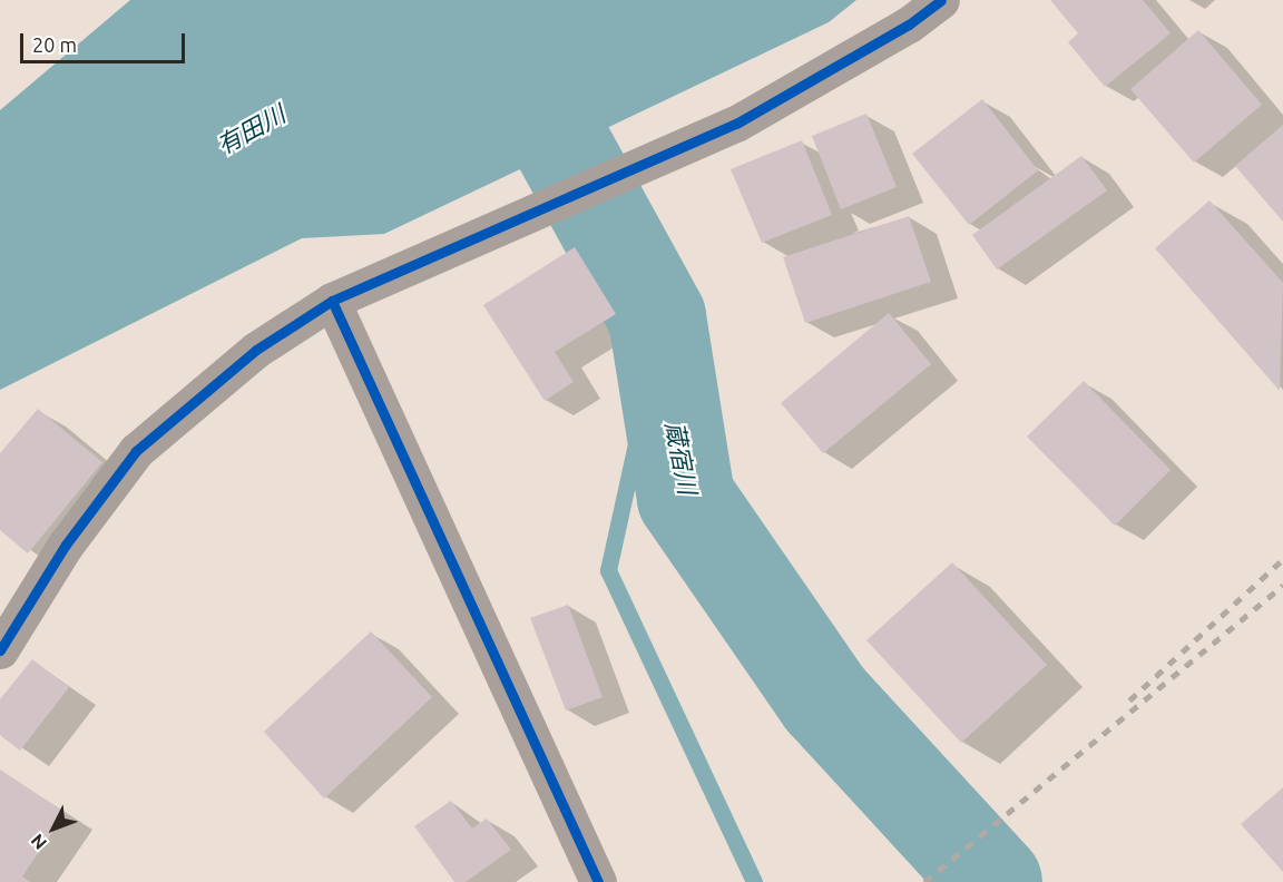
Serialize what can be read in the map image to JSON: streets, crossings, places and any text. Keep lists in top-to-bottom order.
{
  "water": ["有田川", "蔵宿川"],
  "scale_bar": "20 m",
  "north": "bottom left"
}
